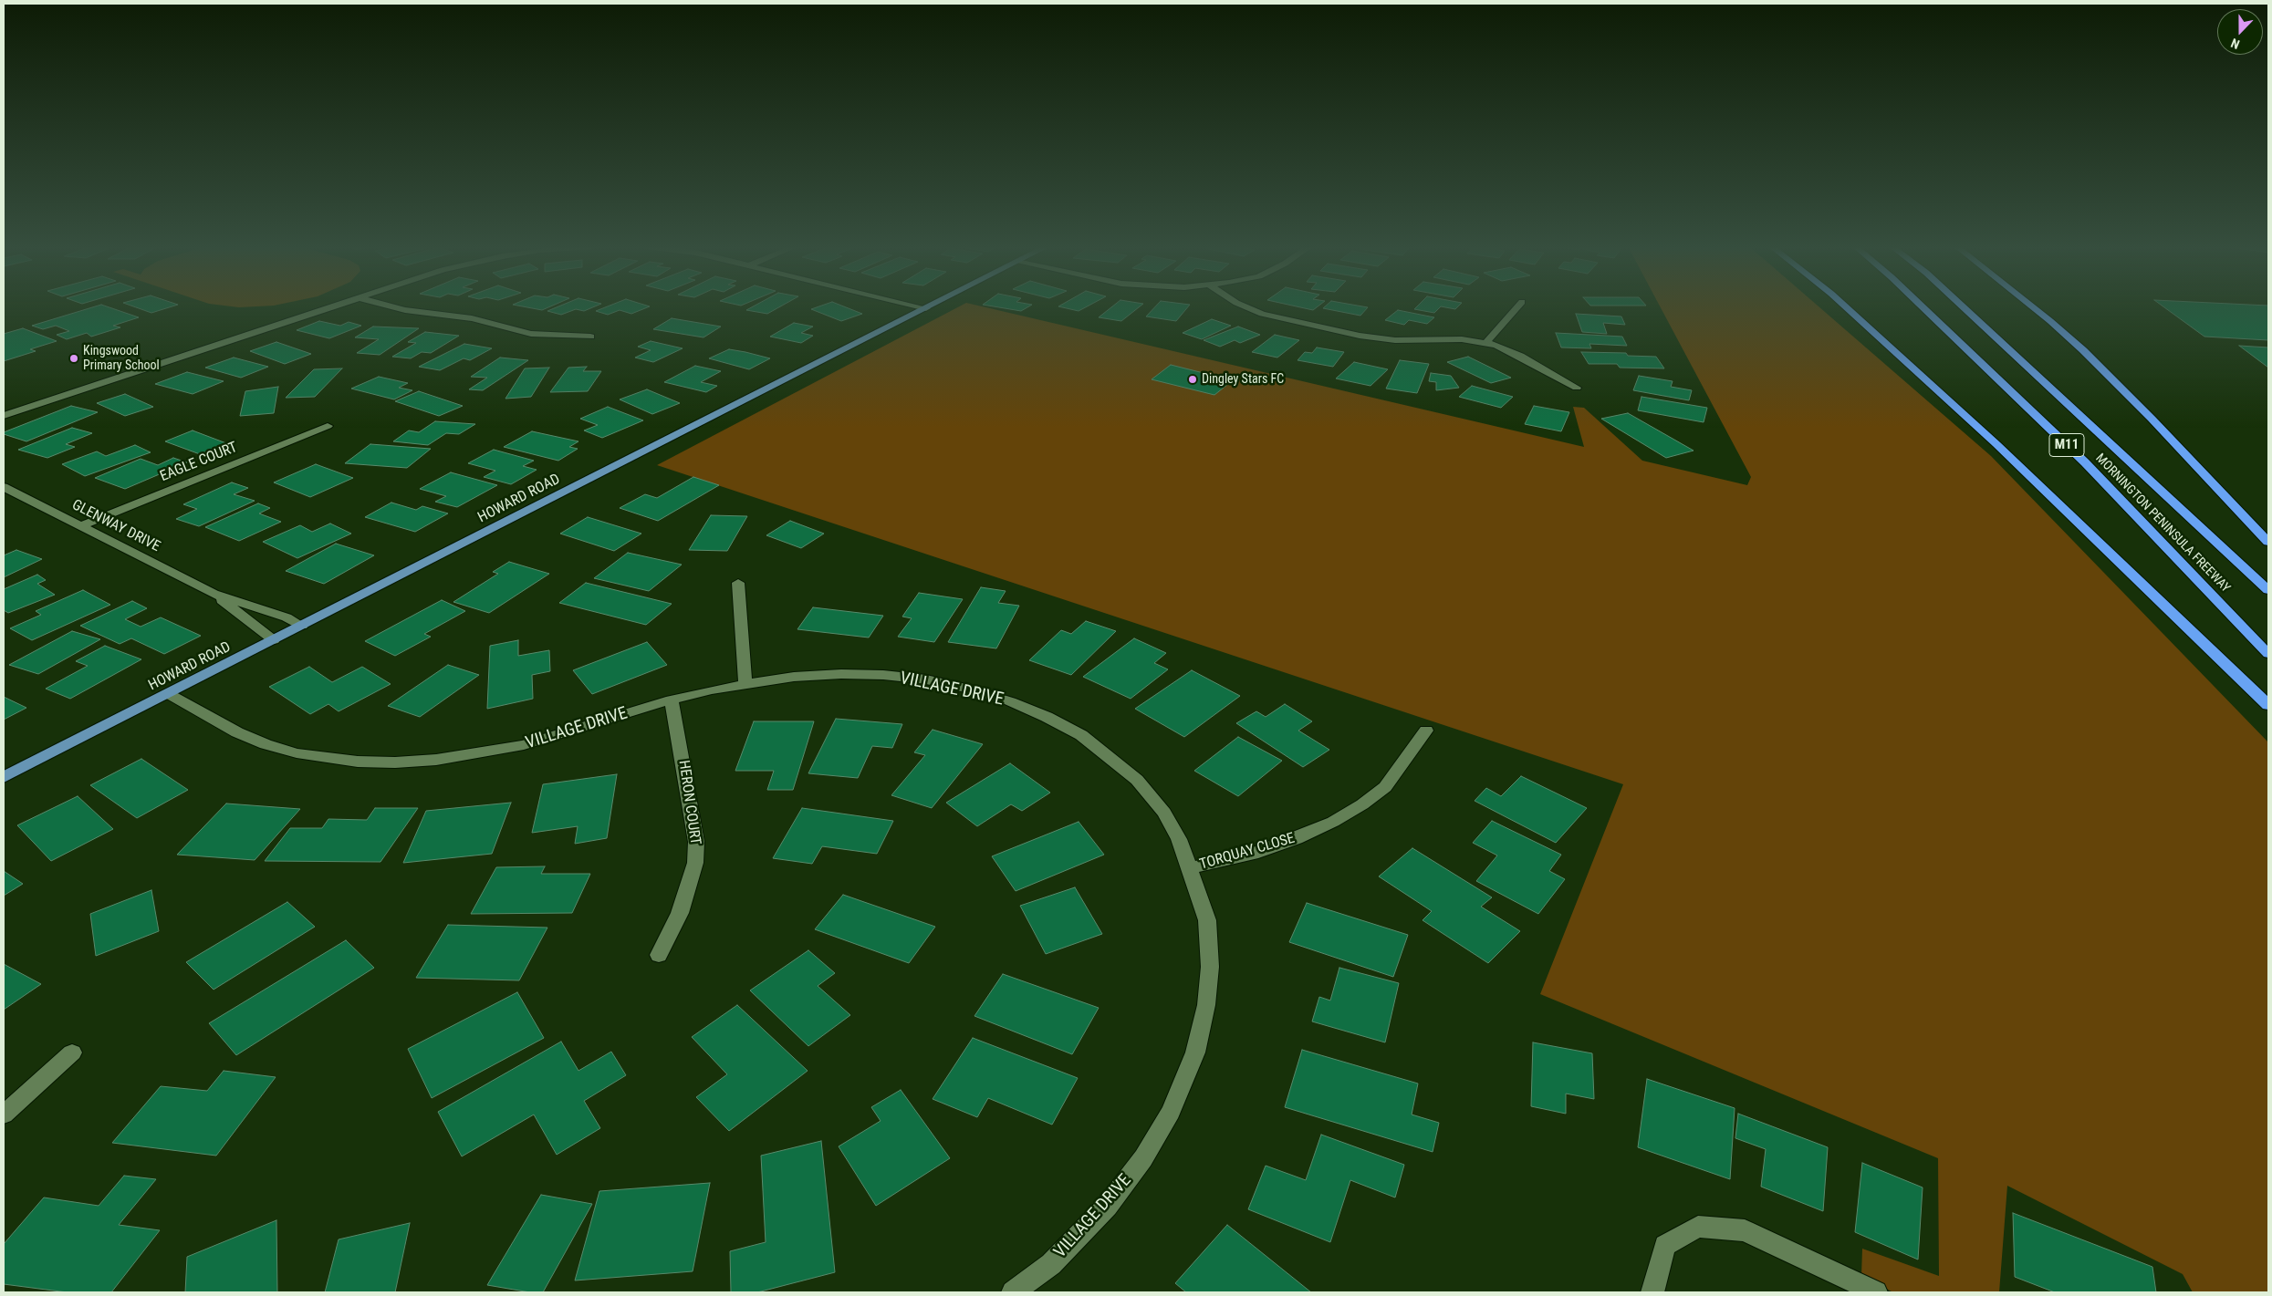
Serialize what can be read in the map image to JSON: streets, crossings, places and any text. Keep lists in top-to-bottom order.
{
  "streets": {
    "highway": ["M11", "MORNINGTON PENINSULA FREEWAY"],
    "main road": ["HOWARD ROAD"],
    "street": [
      "EAGLE COURT",
      "GLENWAY DRIVE",
      "VILLAGE DRIVE",
      "HERON COURT",
      "TORQUAY CLOSE"
    ]
  },
  "crossings": [
    ["EAGLE COURT", "GLENWAY DRIVE"],
    ["HOWARD ROAD", "GLENWAY DRIVE"],
    ["HOWARD ROAD", "VILLAGE DRIVE"],
    ["VILLAGE DRIVE", "HERON COURT"],
    ["VILLAGE DRIVE", "TORQUAY CLOSE"]
  ],
  "places": ["Kingswood Primary School", "Dingley Stars FC"],
  "north": "bottom"
}
